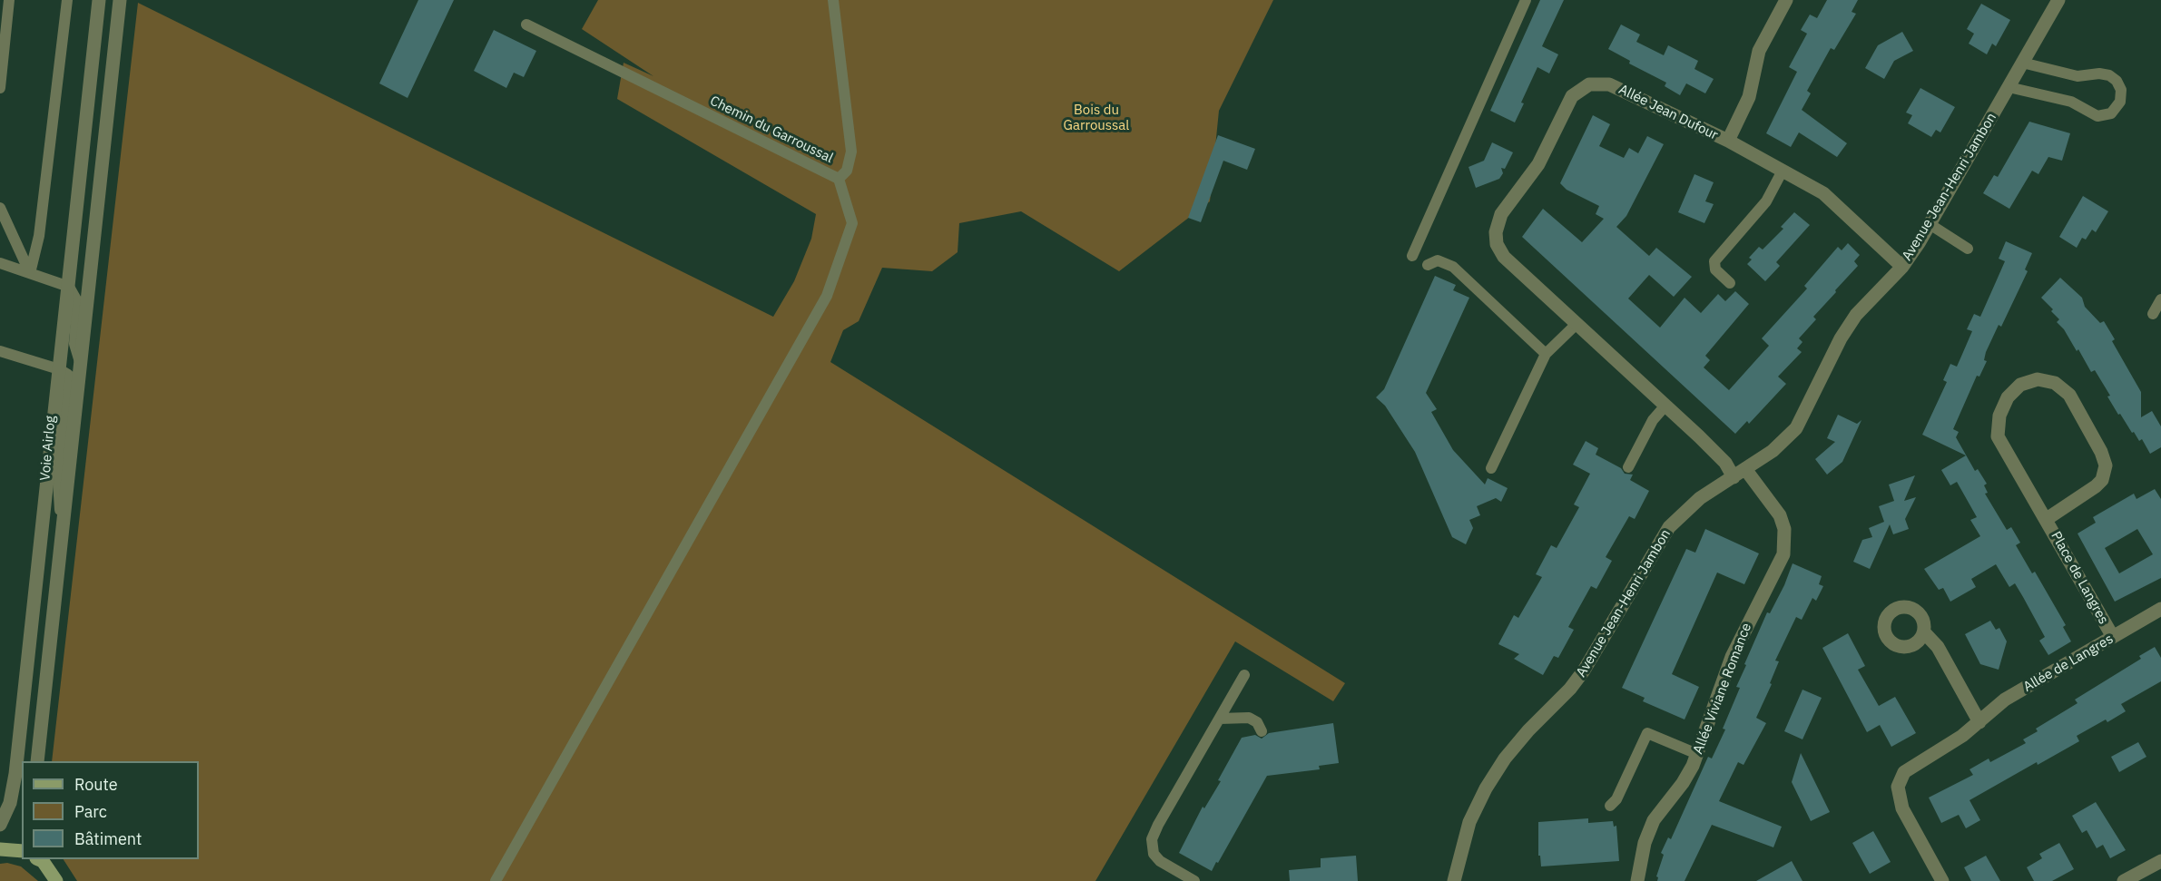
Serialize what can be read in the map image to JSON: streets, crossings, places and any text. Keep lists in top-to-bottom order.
{
  "streets": {
    "street": [
      "Allée Jean Dufour",
      "Avenue Jean-Henri Jambon",
      "Place de Langres",
      "Allée de Langres",
      "Allée Viviane Romance"
    ],
    "lane": ["Chemin du Garroussal", "Voie Airlog"]
  },
  "crossings": [
    ["Allée Jean Dufour", "Avenue Jean-Henri Jambon"],
    ["Allée Jean Dufour", "Allée Viviane Romance"],
    ["Avenue Jean-Henri Jambon", "Allée Viviane Romance"],
    ["Place de Langres", "Allée de Langres"]
  ],
  "parks": ["Bois du Garroussal"],
  "legend": ["Route", "Parc", "Bâtiment"]
}
